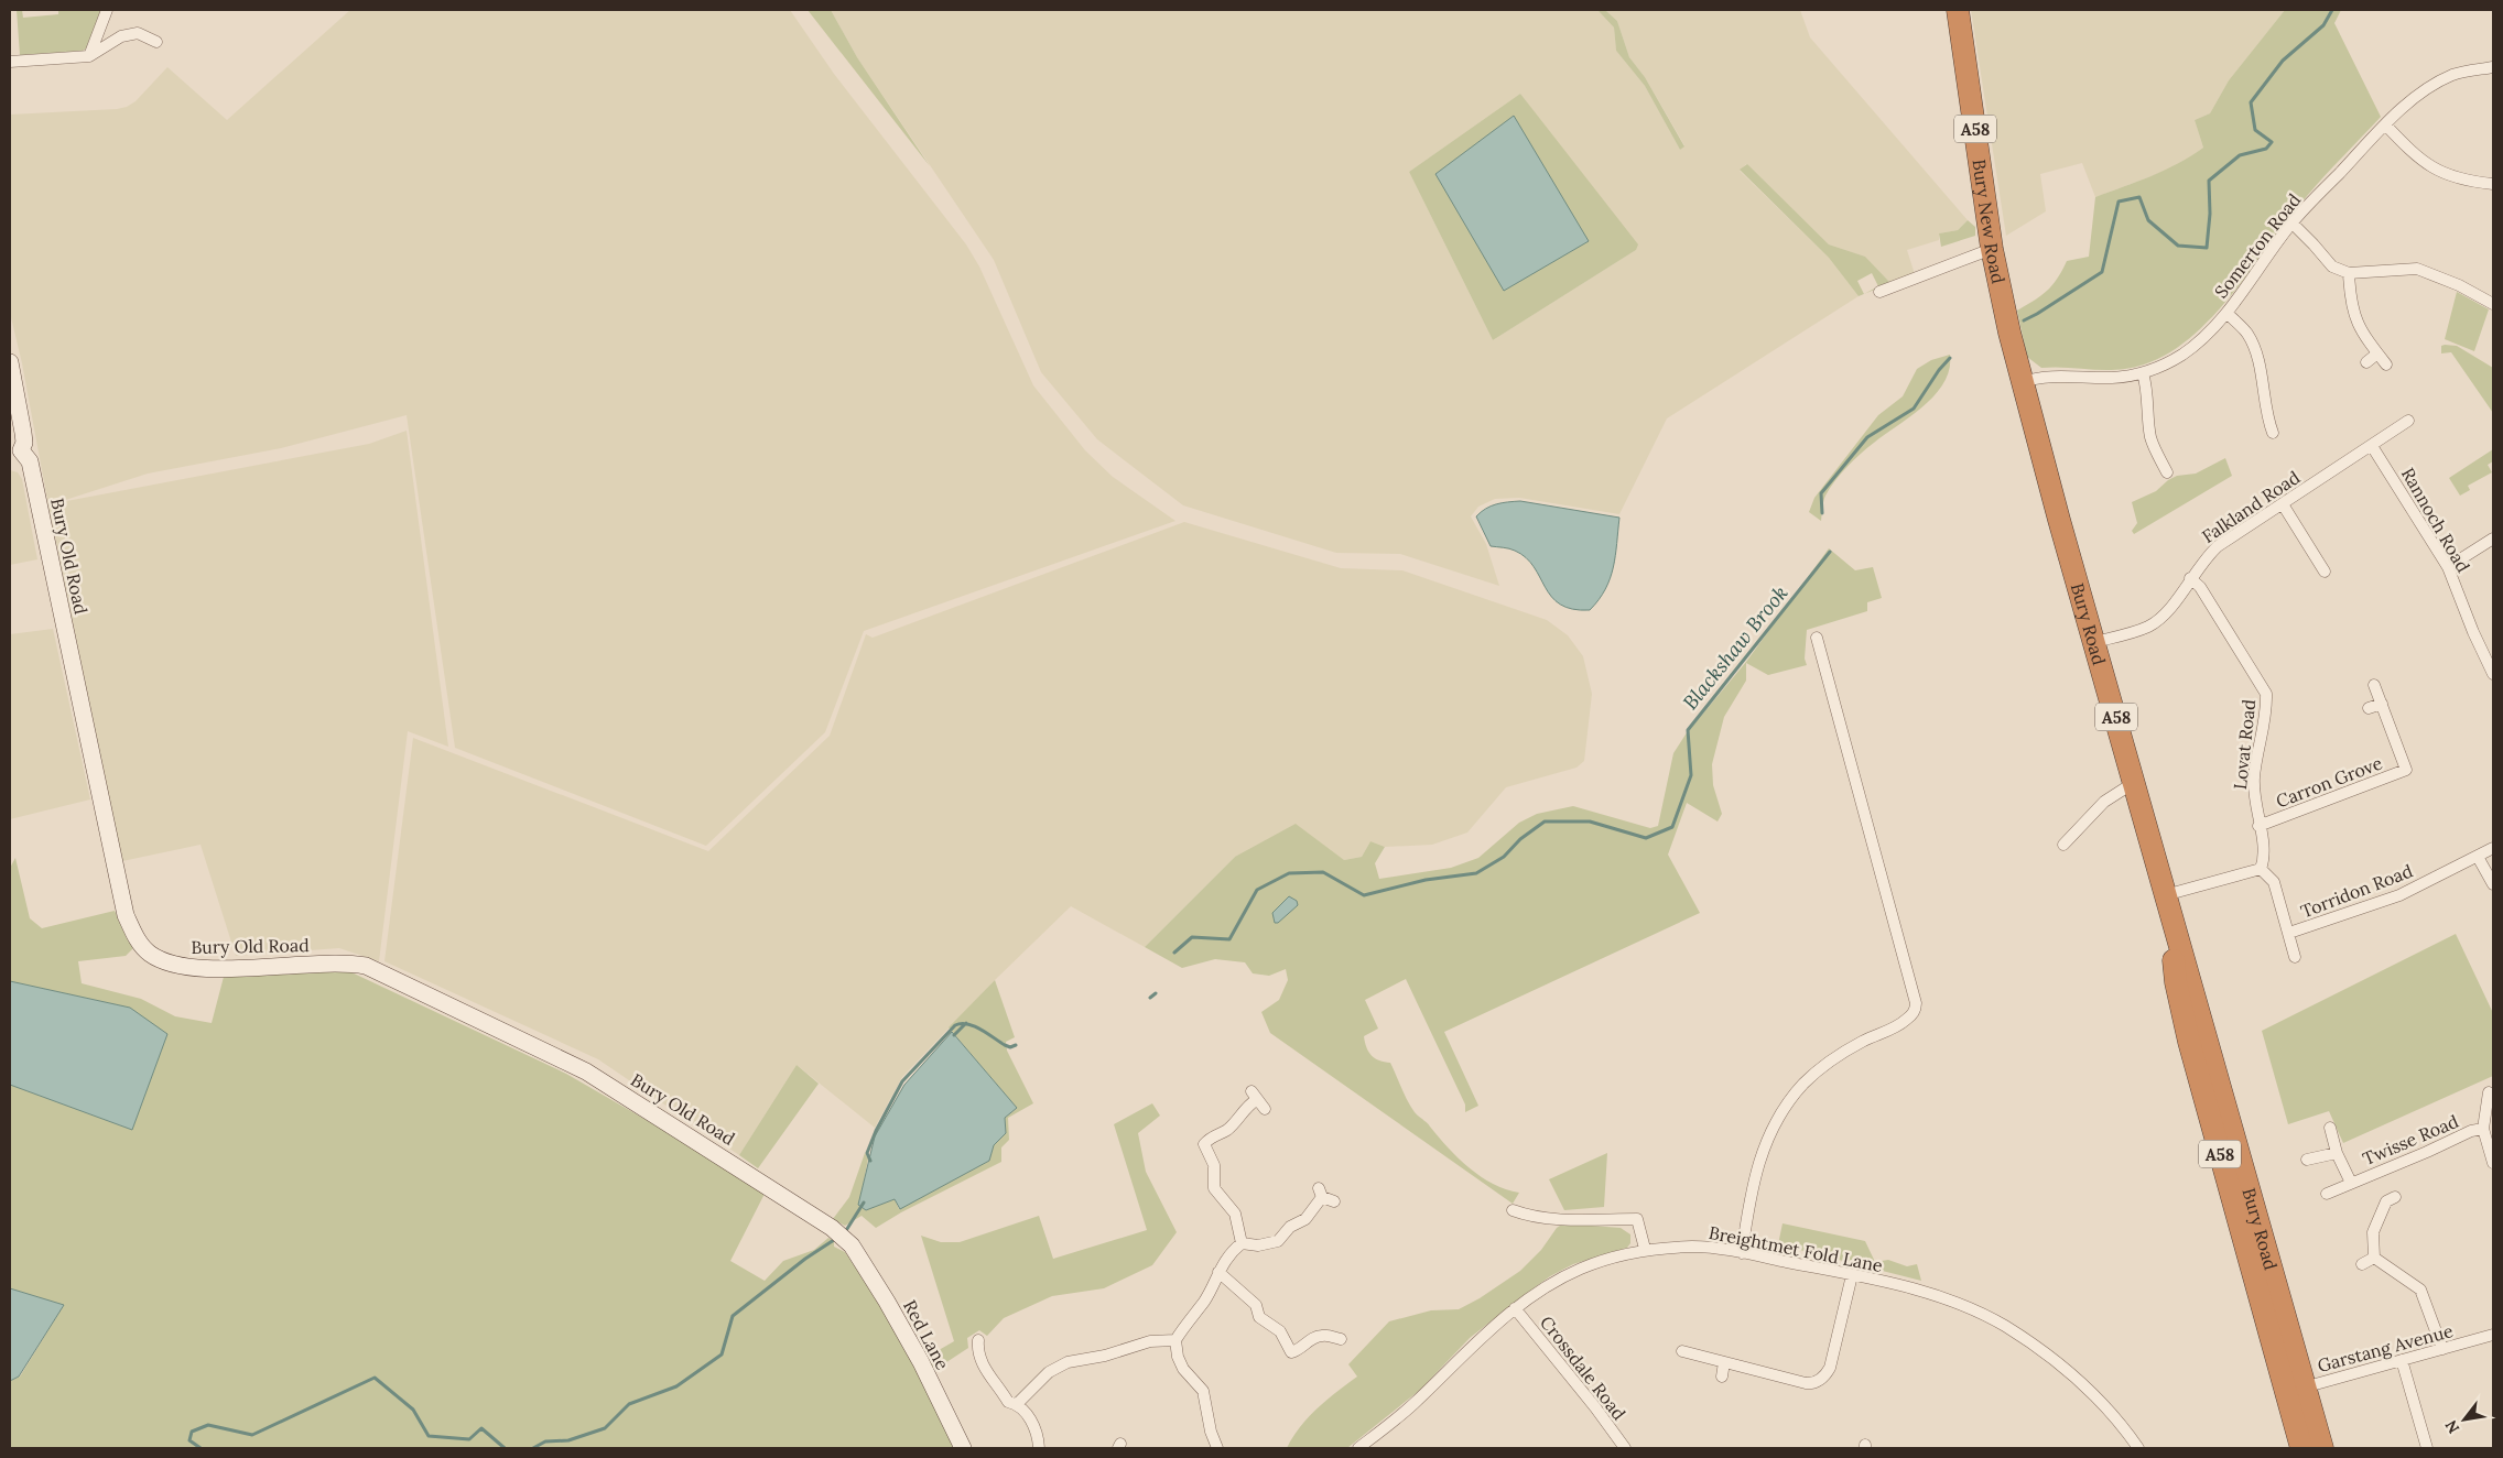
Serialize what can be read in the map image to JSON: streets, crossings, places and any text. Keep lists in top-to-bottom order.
{
  "streets": {
    "highway": ["A58", "Bury New Road", "Bury Road"],
    "street": [
      "Somerton Road",
      "Falkland Road",
      "Rannoch Road",
      "Bury Old Road",
      "Lovat Road",
      "Carron Grove",
      "Torridon Road",
      "Twisse Road",
      "Breightmet Fold Lane",
      "Red Lane",
      "Garstang Avenue",
      "Crossdale Road"
    ]
  },
  "crossings": [
    ["Bury New Road", "Bury Road"],
    ["Somerton Road", "Bury Road"],
    ["Falkland Road", "Rannoch Road"],
    ["Falkland Road", "Bury Road"],
    ["Falkland Road", "Lovat Road"],
    ["Bury Old Road", "Red Lane"],
    ["Bury Road", "Garstang Avenue"],
    ["Lovat Road", "Carron Grove"],
    ["Lovat Road", "Torridon Road"],
    ["Breightmet Fold Lane", "Crossdale Road"]
  ],
  "water": ["Blackshaw Brook"],
  "north": "bottom left"
}
